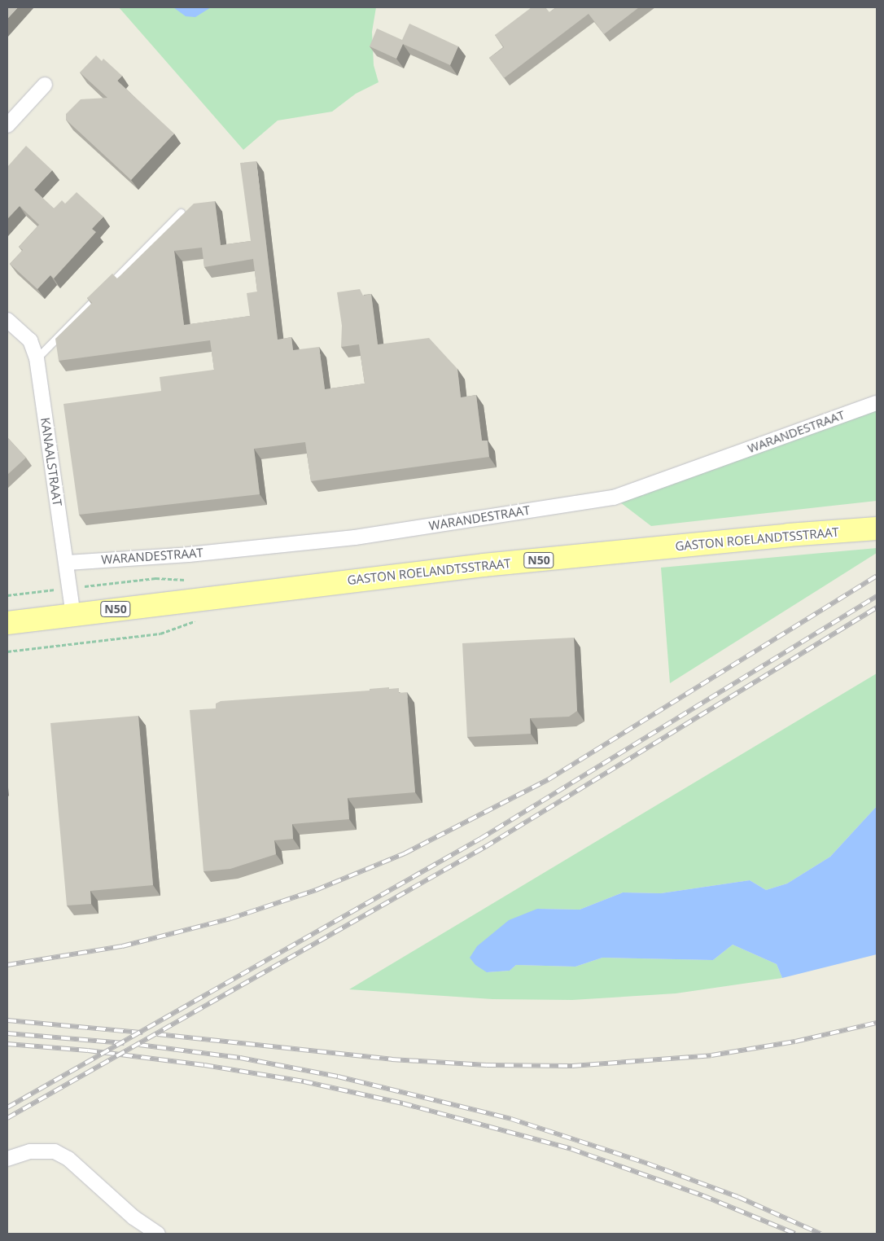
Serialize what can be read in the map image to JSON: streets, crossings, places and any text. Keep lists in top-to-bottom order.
{
  "streets": {
    "main road": ["GASTON ROELANDTSSTRAAT", "N50"],
    "street": ["WARANDESTRAAT", "KANAALSTRAAT"]
  },
  "crossings": [
    ["WARANDESTRAAT", "KANAALSTRAAT"],
    ["KANAALSTRAAT", "GASTON ROELANDTSSTRAAT"]
  ]
}
